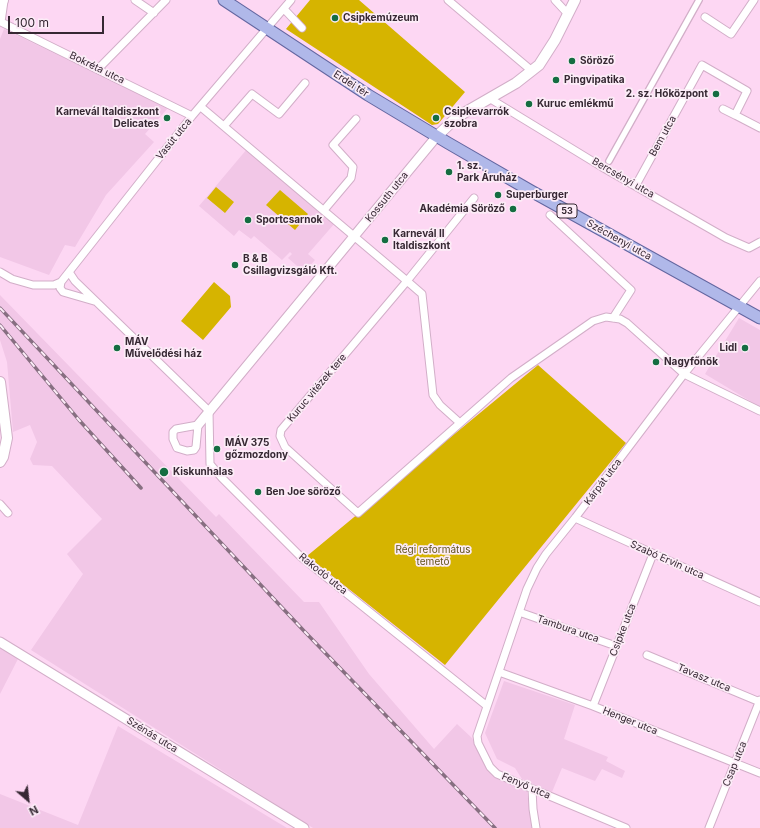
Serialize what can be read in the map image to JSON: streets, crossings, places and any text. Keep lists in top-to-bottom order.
{
  "streets": {
    "main road": [
      "Erdei tér",
      "Kossuth utca",
      "53",
      "Széchenyi utca"
    ],
    "street": [
      "Bokréta utca",
      "Bem utca",
      "Vasút utca",
      "Bercsényi utca",
      "Kuruc vitézek tere",
      "Kárpát utca",
      "Szabó Ervin utca",
      "Rakodó utca",
      "Tambura utca",
      "Csipke utca",
      "Tavasz utca",
      "Henger utca",
      "Szénás utca",
      "Csap utca",
      "Fenyő utca"
    ]
  },
  "crossings": [
    ["Bokréta utca", "Vasút utca"],
    ["Erdei tér", "Vasút utca"],
    ["Erdei tér", "Kossuth utca"],
    ["Erdei tér", "53"],
    ["Erdei tér", "Széchenyi utca"],
    ["Bem utca", "Bercsényi utca"],
    ["Vasút utca", "53"],
    ["Bercsényi utca", "Kossuth utca"],
    ["Kossuth utca", "Széchenyi utca"],
    ["Kossuth utca", "Rakodó utca"],
    ["Széchenyi utca", "Kárpát utca"],
    ["Kárpát utca", "Szabó Ervin utca"],
    ["Kárpát utca", "Rakodó utca"],
    ["Kárpát utca", "Tambura utca"],
    ["Kárpát utca", "Henger utca"],
    ["Kárpát utca", "Fenyő utca"],
    ["Szabó Ervin utca", "Csipke utca"],
    ["Rakodó utca", "Fenyő utca"],
    ["Tambura utca", "Csipke utca"],
    ["Csipke utca", "Henger utca"],
    ["Tavasz utca", "Csap utca"],
    ["Henger utca", "Csap utca"]
  ],
  "parks": ["Régi református temető"],
  "places": [
    "Csipkemúzeum",
    "Söröző",
    "Pingvipatika",
    "2. sz. Hőközpont",
    "Kuruc emlékmű",
    "Karnevál Italdiszkont Delicates",
    "Csipkevarrók szobra",
    "1. sz. Park Áruház",
    "Superburger",
    "Akadémia Söröző",
    "Sportcsarnok",
    "Karnevál II Italdiszkont",
    "B & B Csillagvizsgáló Kft.",
    "MÁV Művelődési ház",
    "Lidl",
    "Nagyfőnök",
    "MÁV 375 gőzmozdony",
    "Kiskunhalas",
    "Ben Joe söröző"
  ],
  "scale_bar": "100 m",
  "north": "bottom right"
}
